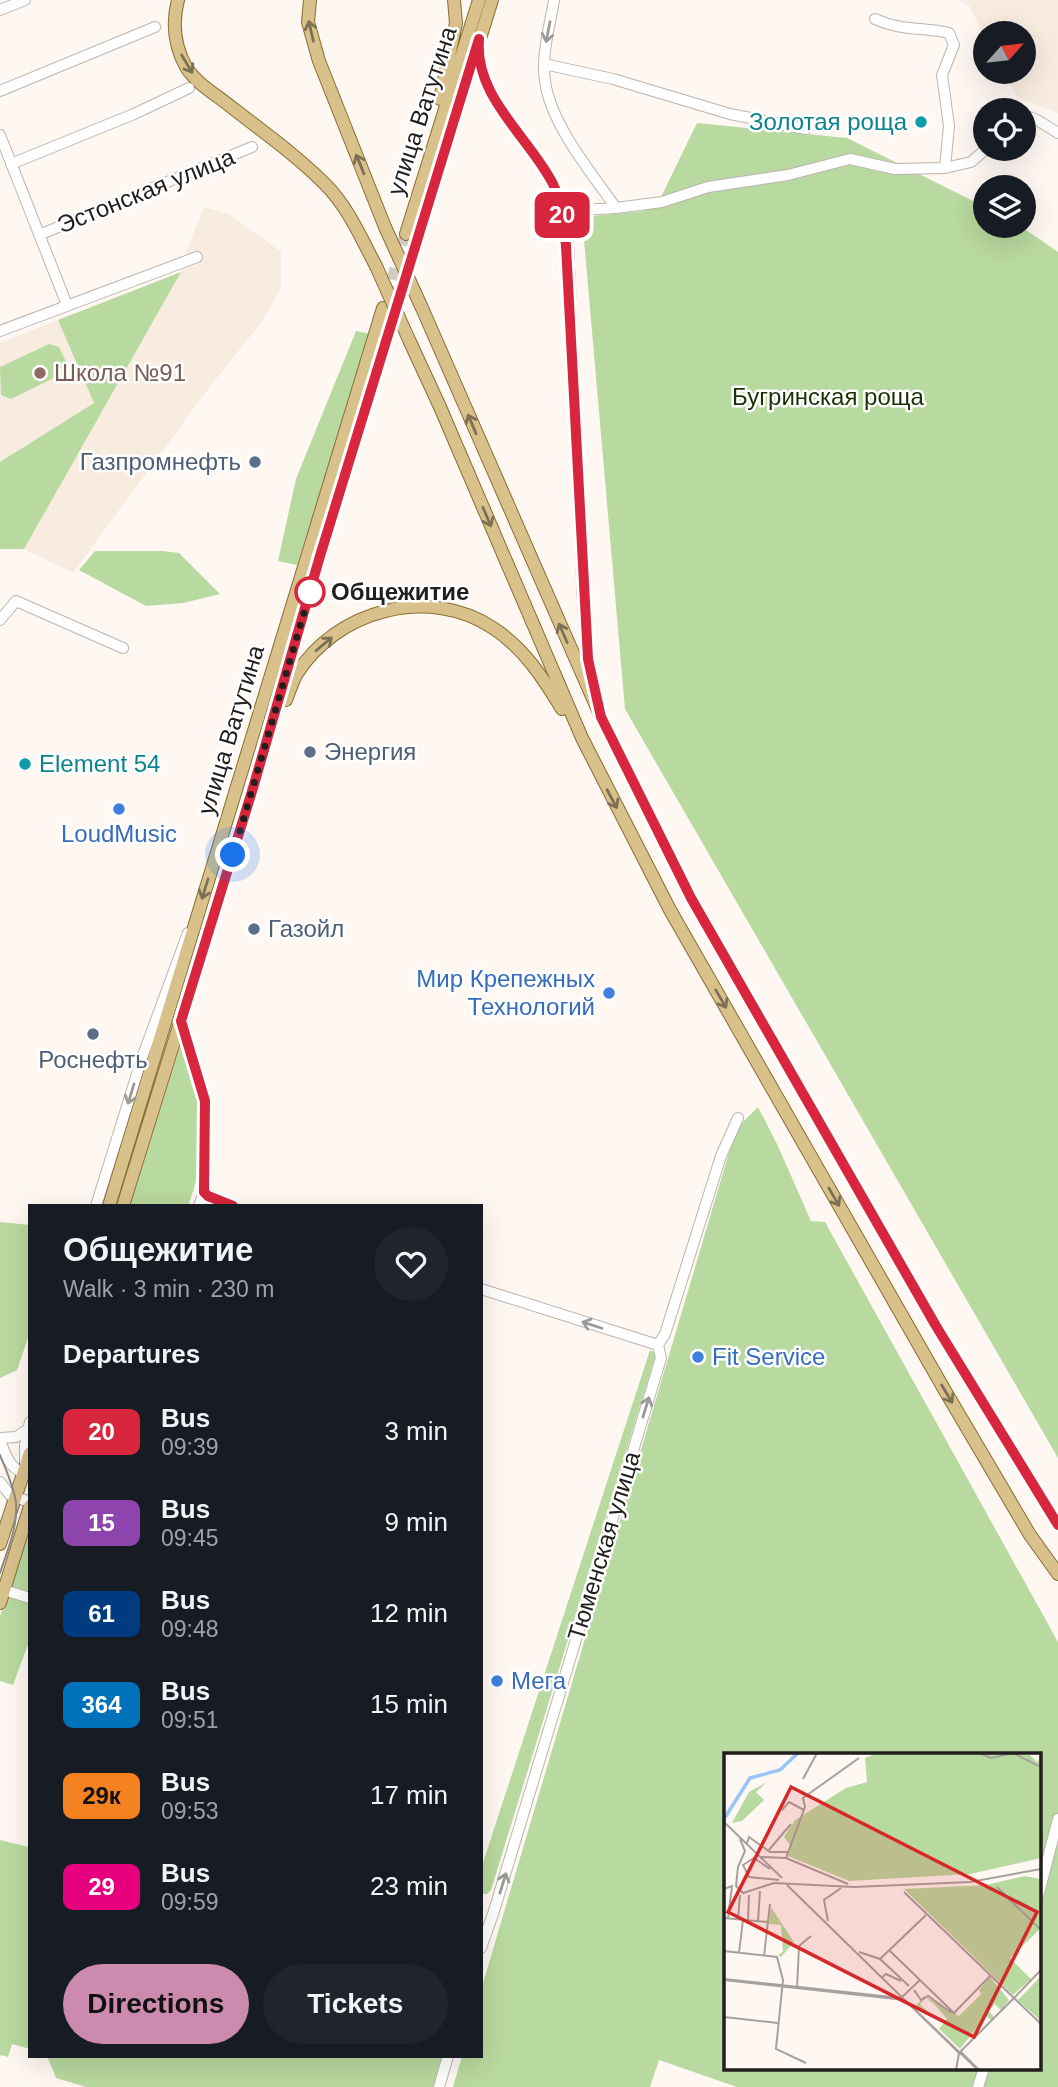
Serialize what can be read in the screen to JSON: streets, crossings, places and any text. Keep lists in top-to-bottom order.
{
  "streets": {
    "main road": ["улица Ватутина"],
    "street": ["Эстонская улица", "Тюменская улица"]
  },
  "one_way": ["Тюменская улица"],
  "parks": ["Бугринская роща"],
  "places": [
    "Золотая роща",
    "Школа №91",
    "Газпромнефть",
    "Общежитие",
    "Энергия",
    "Element 54",
    "LoudMusic",
    "Газойл",
    "Мир Крепежных Технологий",
    "Роснефть",
    "Fit Service",
    "Мега"
  ],
  "lines": ["bus line 20"],
  "north": "top right",
  "page": {
    "on_map": "20",
    "heading": [
      ["Общежитие", "Walk · 3 min · 230 m"],
      "Departures"
    ],
    "list": [
      {
        "mark": "20",
        "name": "Bus",
        "note": "09:39",
        "value": "3 min"
      },
      {
        "mark": "15",
        "name": "Bus",
        "note": "09:45",
        "value": "9 min"
      },
      {
        "mark": "61",
        "name": "Bus",
        "note": "09:48",
        "value": "12 min"
      },
      {
        "mark": "364",
        "name": "Bus",
        "note": "09:51",
        "value": "15 min"
      },
      {
        "mark": "29к",
        "name": "Bus",
        "note": "09:53",
        "value": "17 min"
      },
      {
        "mark": "29",
        "name": "Bus",
        "note": "09:59",
        "value": "23 min"
      }
    ],
    "buttons": ["Directions", "Tickets"]
  }
}
